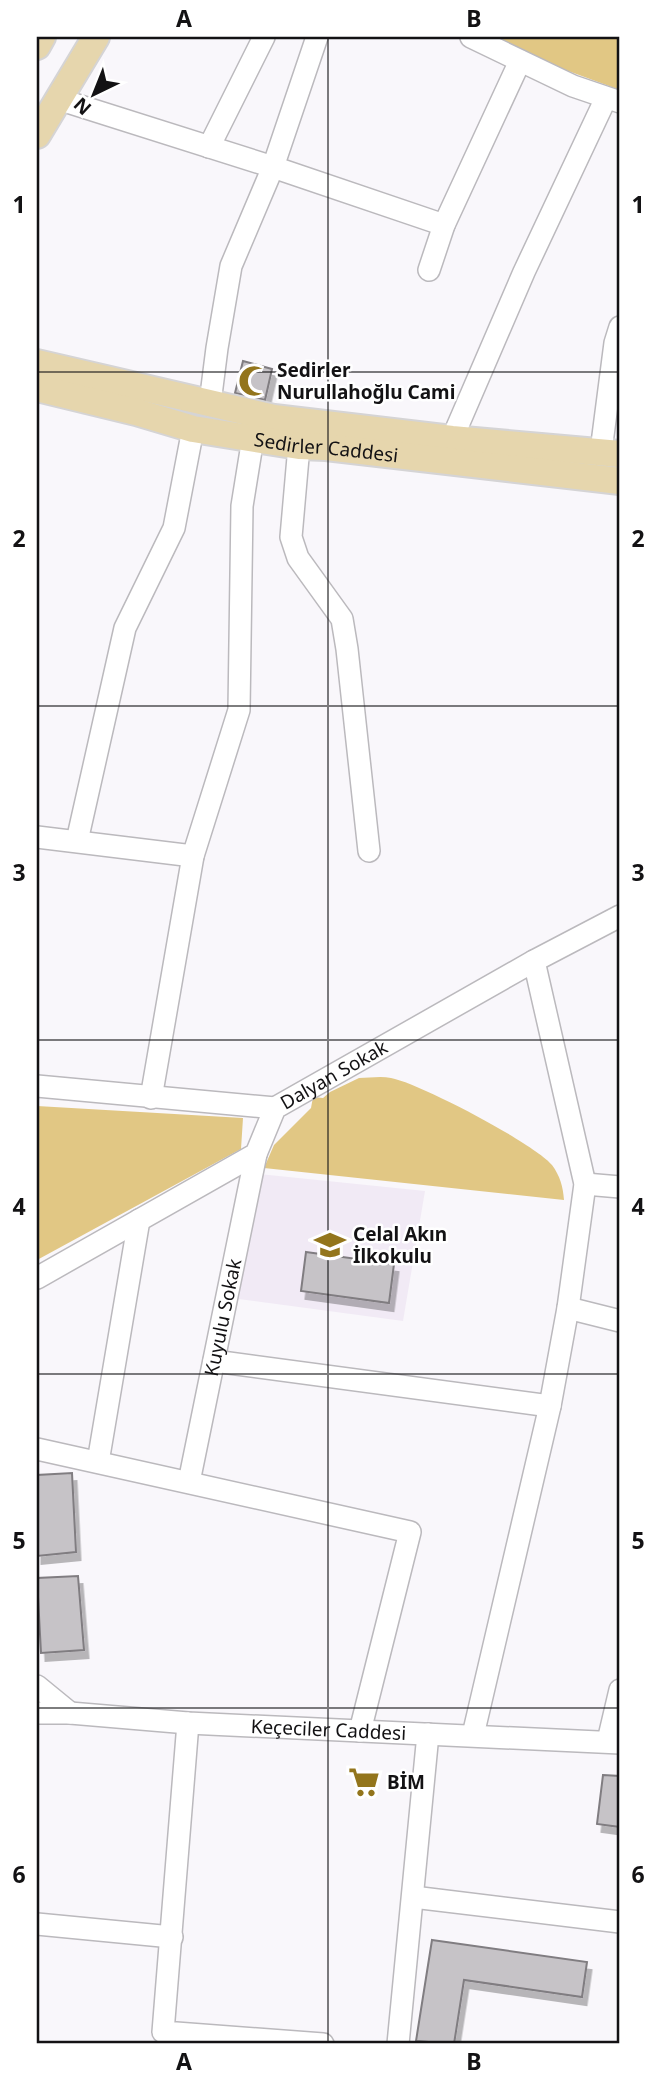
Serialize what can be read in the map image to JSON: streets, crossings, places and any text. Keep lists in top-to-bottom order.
{
  "streets": {
    "main road": ["Sedirler Caddesi"],
    "street": ["Dalyan Sokak", "Kuyulu Sokak", "Keçeciler Caddesi"]
  },
  "crossings": [
    ["Dalyan Sokak", "Kuyulu Sokak"]
  ],
  "places": {
    "mosque": ["Sedirler Nurullahoğlu Cami"],
    "school or university": ["Celal Akın İlkokulu"],
    "supermarket": ["BİM"]
  },
  "north": "bottom left",
  "grid": {
    "columns": ["A", "B"],
    "rows": [
      "1",
      "2",
      "3",
      "4",
      "5",
      "6"
    ]
  }
}
